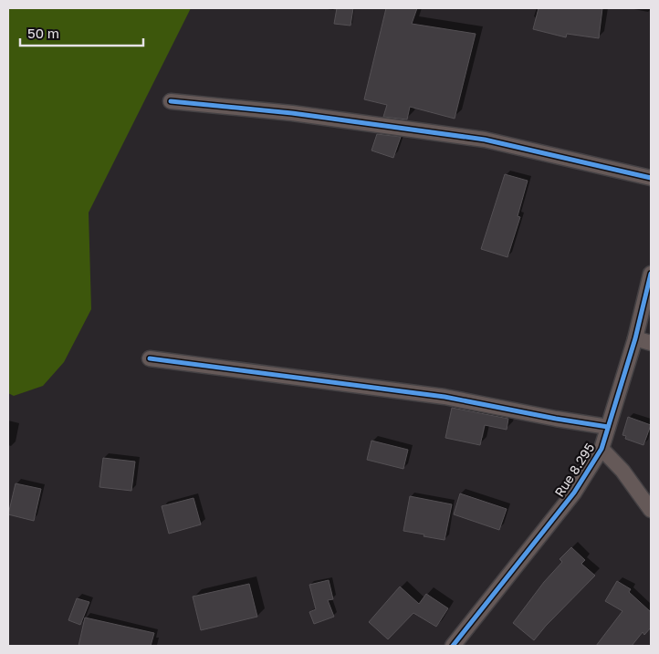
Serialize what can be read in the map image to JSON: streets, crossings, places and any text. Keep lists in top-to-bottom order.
{
  "streets": {
    "street": ["Rue 8.295"]
  },
  "scale_bar": "50 m"
}
